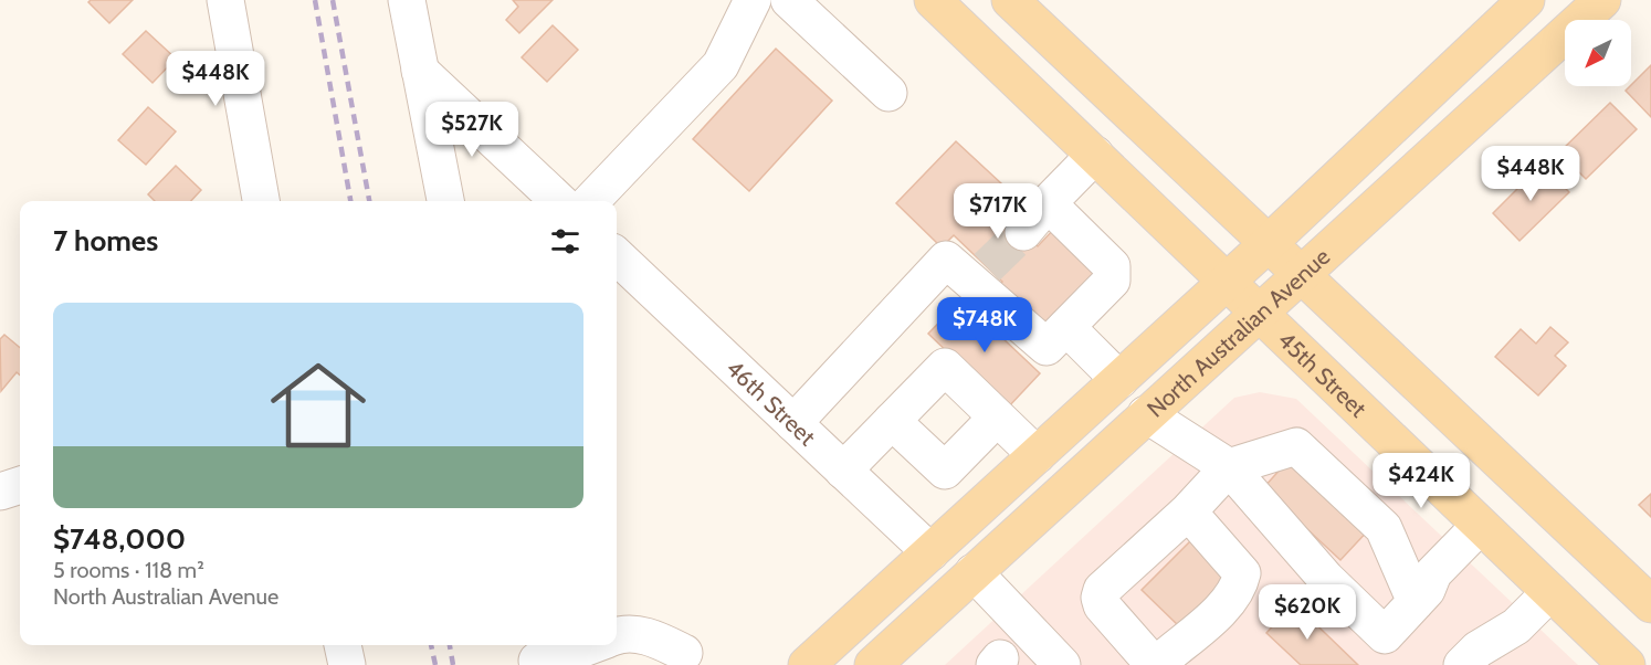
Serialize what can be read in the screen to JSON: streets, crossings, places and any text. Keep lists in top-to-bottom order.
{
  "streets": {
    "main road": ["North Australian Avenue", "45th Street"],
    "street": ["46th Street"]
  },
  "crossings": [
    ["North Australian Avenue", "45th Street"],
    ["North Australian Avenue", "46th Street"]
  ],
  "north": "bottom left",
  "page": {
    "price": [
      "$448K",
      "$527K",
      "$448K",
      "$717K",
      "$748K",
      "$424K",
      "$620K"
    ],
    "heading": "7 homes",
    "list": [
      {
        "name": "$748,000",
        "note": "5 rooms · 118 m² · North Australian Avenue"
      }
    ]
  }
}
